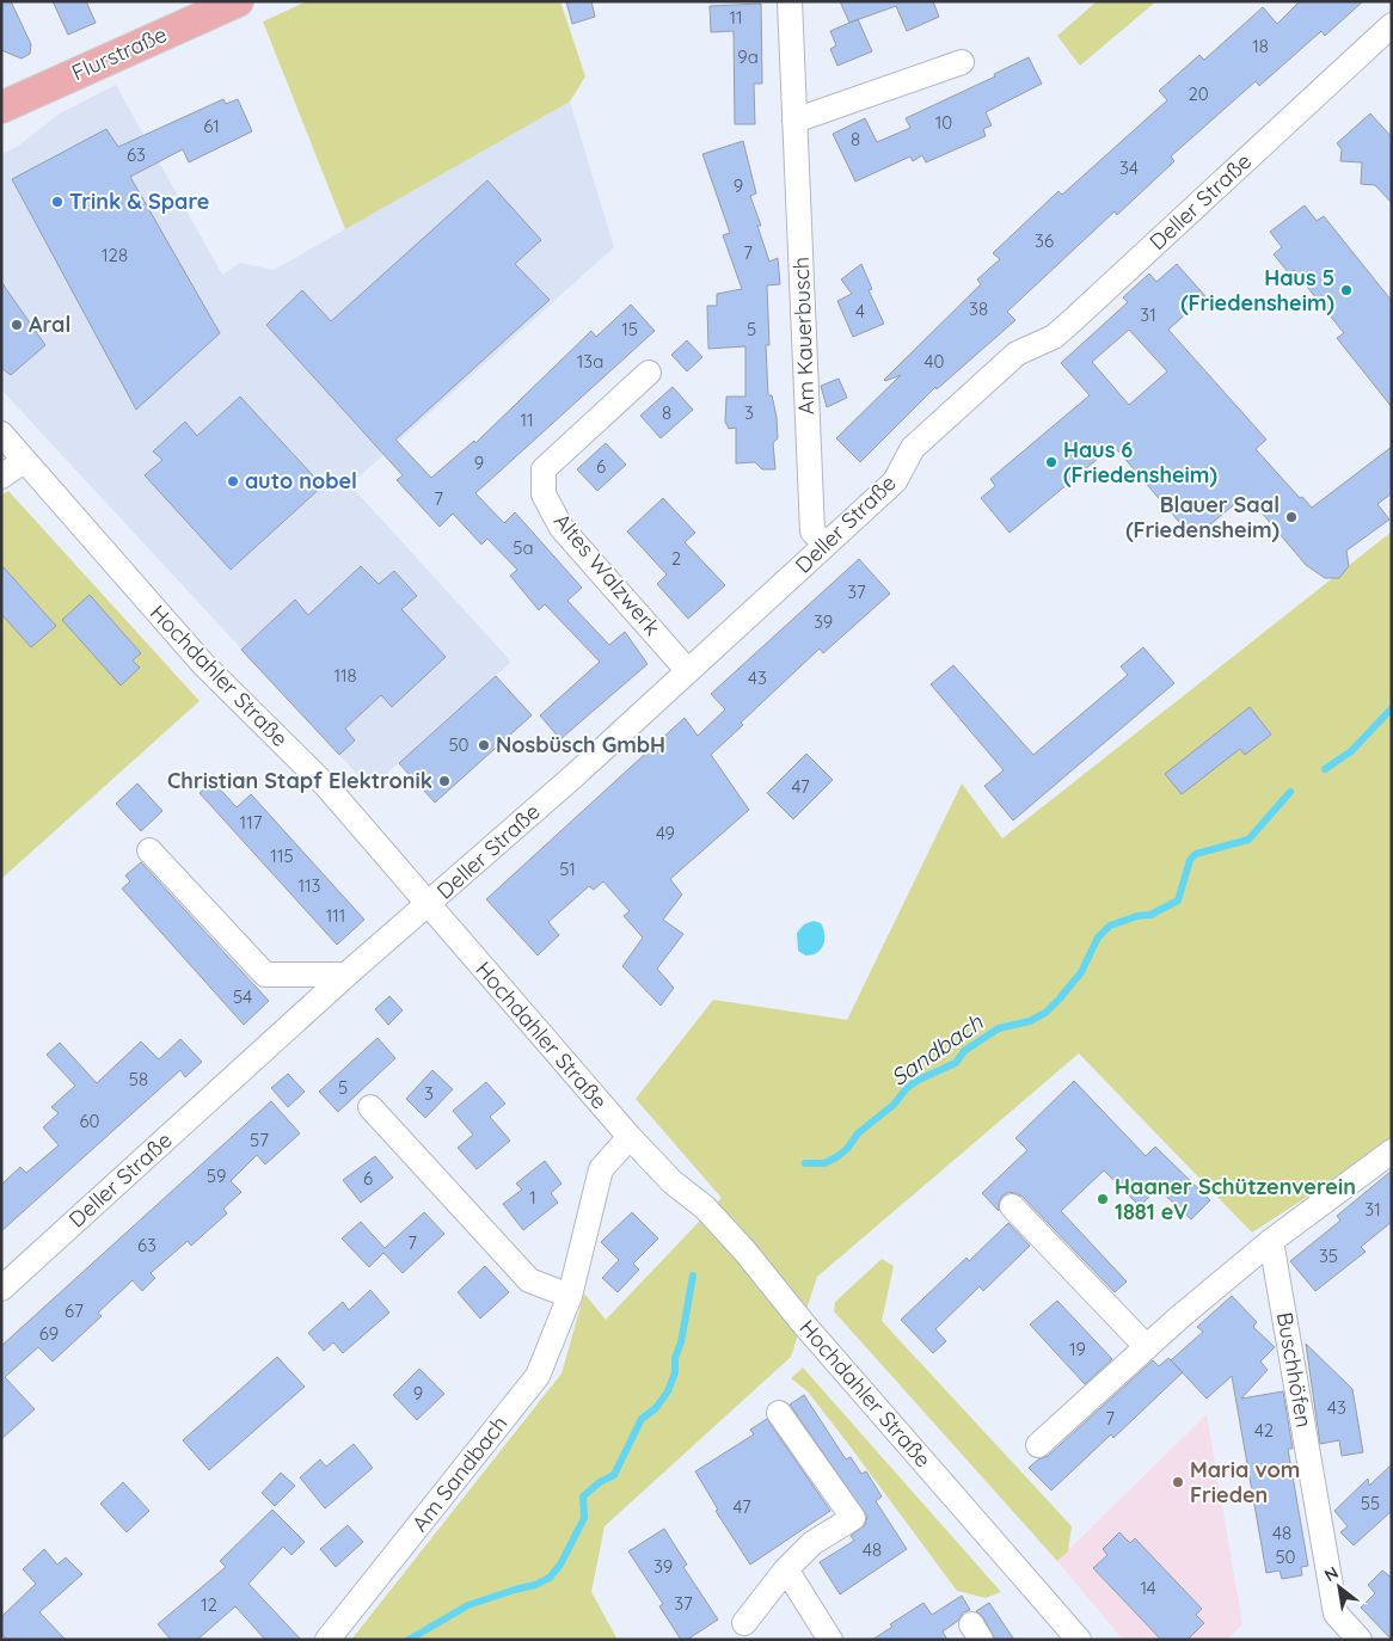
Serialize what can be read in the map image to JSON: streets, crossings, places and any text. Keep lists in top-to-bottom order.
{
  "streets": {
    "main road": ["Flurstraße"],
    "street": [
      "Deller Straße",
      "Am Kauerbusch",
      "Altes Walzwerk",
      "Hochdahler Straße",
      "Buschhöfen",
      "Am Sandbach"
    ]
  },
  "crossings": [
    ["Deller Straße", "Am Kauerbusch"],
    ["Deller Straße", "Altes Walzwerk"],
    ["Deller Straße", "Hochdahler Straße"],
    ["Hochdahler Straße", "Am Sandbach"]
  ],
  "water": ["Sandbach"],
  "places": [
    "Trink & Spare",
    "Haus 5 (Friedensheim)",
    "Aral",
    "Haus 6 (Friedensheim)",
    "auto nobel",
    "Blauer Saal (Friedensheim)",
    "Nosbüsch GmbH",
    "Christian Stapf Elektronik",
    "Haaner Schützenverein 1881 eV",
    "Maria vom Frieden"
  ],
  "house_numbers": [
    "11",
    "18",
    "9a",
    "20",
    "10",
    "61",
    "8",
    "63",
    "34",
    "9",
    "36",
    "7",
    "128",
    "38",
    "4",
    "31",
    "15",
    "5",
    "13a",
    "40",
    "8",
    "3",
    "11",
    "9",
    "6",
    "7",
    "5a",
    "2",
    "37",
    "39",
    "118",
    "43",
    "50",
    "47",
    "117",
    "49",
    "115",
    "51",
    "113",
    "111",
    "54",
    "58",
    "5",
    "3",
    "60",
    "57",
    "59",
    "6",
    "1",
    "31",
    "7",
    "63",
    "35",
    "67",
    "69",
    "19",
    "9",
    "43",
    "7",
    "42",
    "55",
    "47",
    "48",
    "48",
    "50",
    "39",
    "14",
    "37",
    "12"
  ],
  "north": "top left"
}
